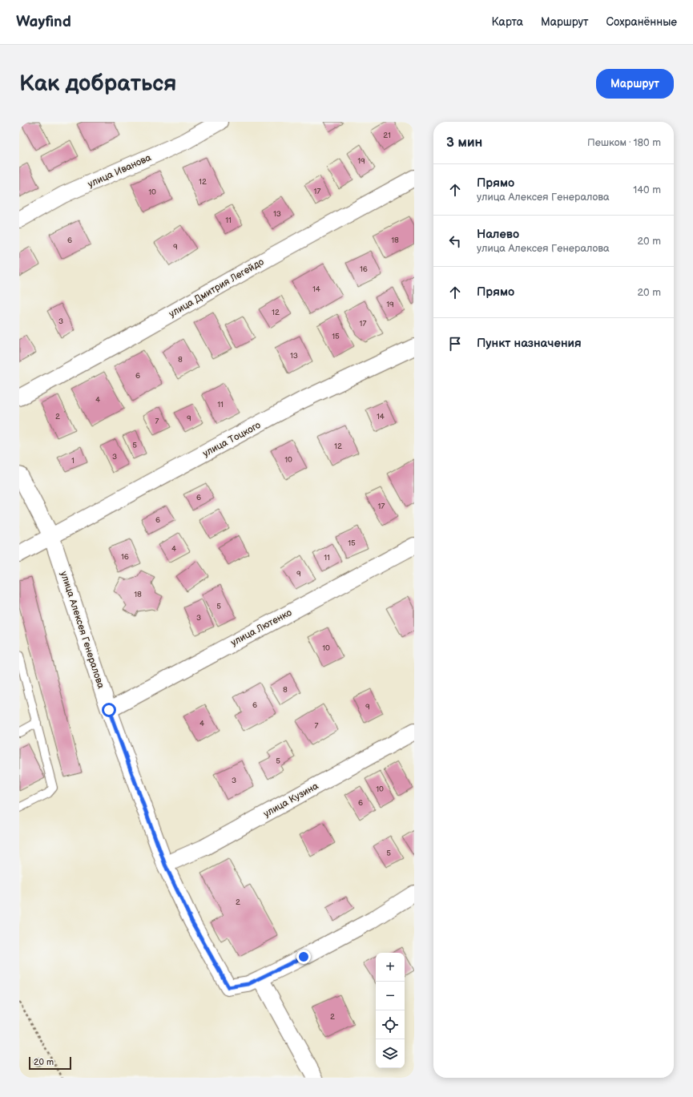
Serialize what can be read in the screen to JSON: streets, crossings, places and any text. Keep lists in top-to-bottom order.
{
  "streets": {
    "street": [
      "улица Иванова",
      "улица Дмитрия Легейдо",
      "улица Тоцкого",
      "улица Лютенко",
      "улица Алексея Генералова",
      "улица Кузина"
    ]
  },
  "crossings": [
    ["улица Тоцкого", "улица Алексея Генералова"],
    ["улица Лютенко", "улица Алексея Генералова"],
    ["улица Алексея Генералова", "улица Кузина"]
  ],
  "house_numbers": [
    "21",
    "19",
    "12",
    "17",
    "10",
    "13",
    "11",
    "6",
    "18",
    "9",
    "16",
    "14",
    "19",
    "12",
    "3",
    "17",
    "15",
    "13",
    "8",
    "6",
    "4",
    "11",
    "2",
    "14",
    "9",
    "7",
    "5",
    "12",
    "3",
    "10",
    "1",
    "6",
    "17",
    "6",
    "15",
    "4",
    "16",
    "11",
    "9",
    "18",
    "5",
    "3",
    "10",
    "8",
    "6",
    "9",
    "4",
    "7",
    "5",
    "3",
    "10",
    "6",
    "5",
    "2",
    "2"
  ],
  "scale_bar": "20 m",
  "page": {
    "header": "Wayfind",
    "nav": ["Карта", "Маршрут", "Сохранённые"],
    "buttons": "Маршрут",
    "title": "Как добраться",
    "heading": ["3 мин", "Пешком · 180 m"],
    "list": [
      ["Прямо", "улица Алексея Генералова", "140 m"],
      ["Налево", "улица Алексея Генералова", "20 m"],
      ["Прямо", "20 m"],
      "Пункт назначения"
    ],
    "map_buttons": ["+", "−"],
    "scale": "20 m"
  }
}
